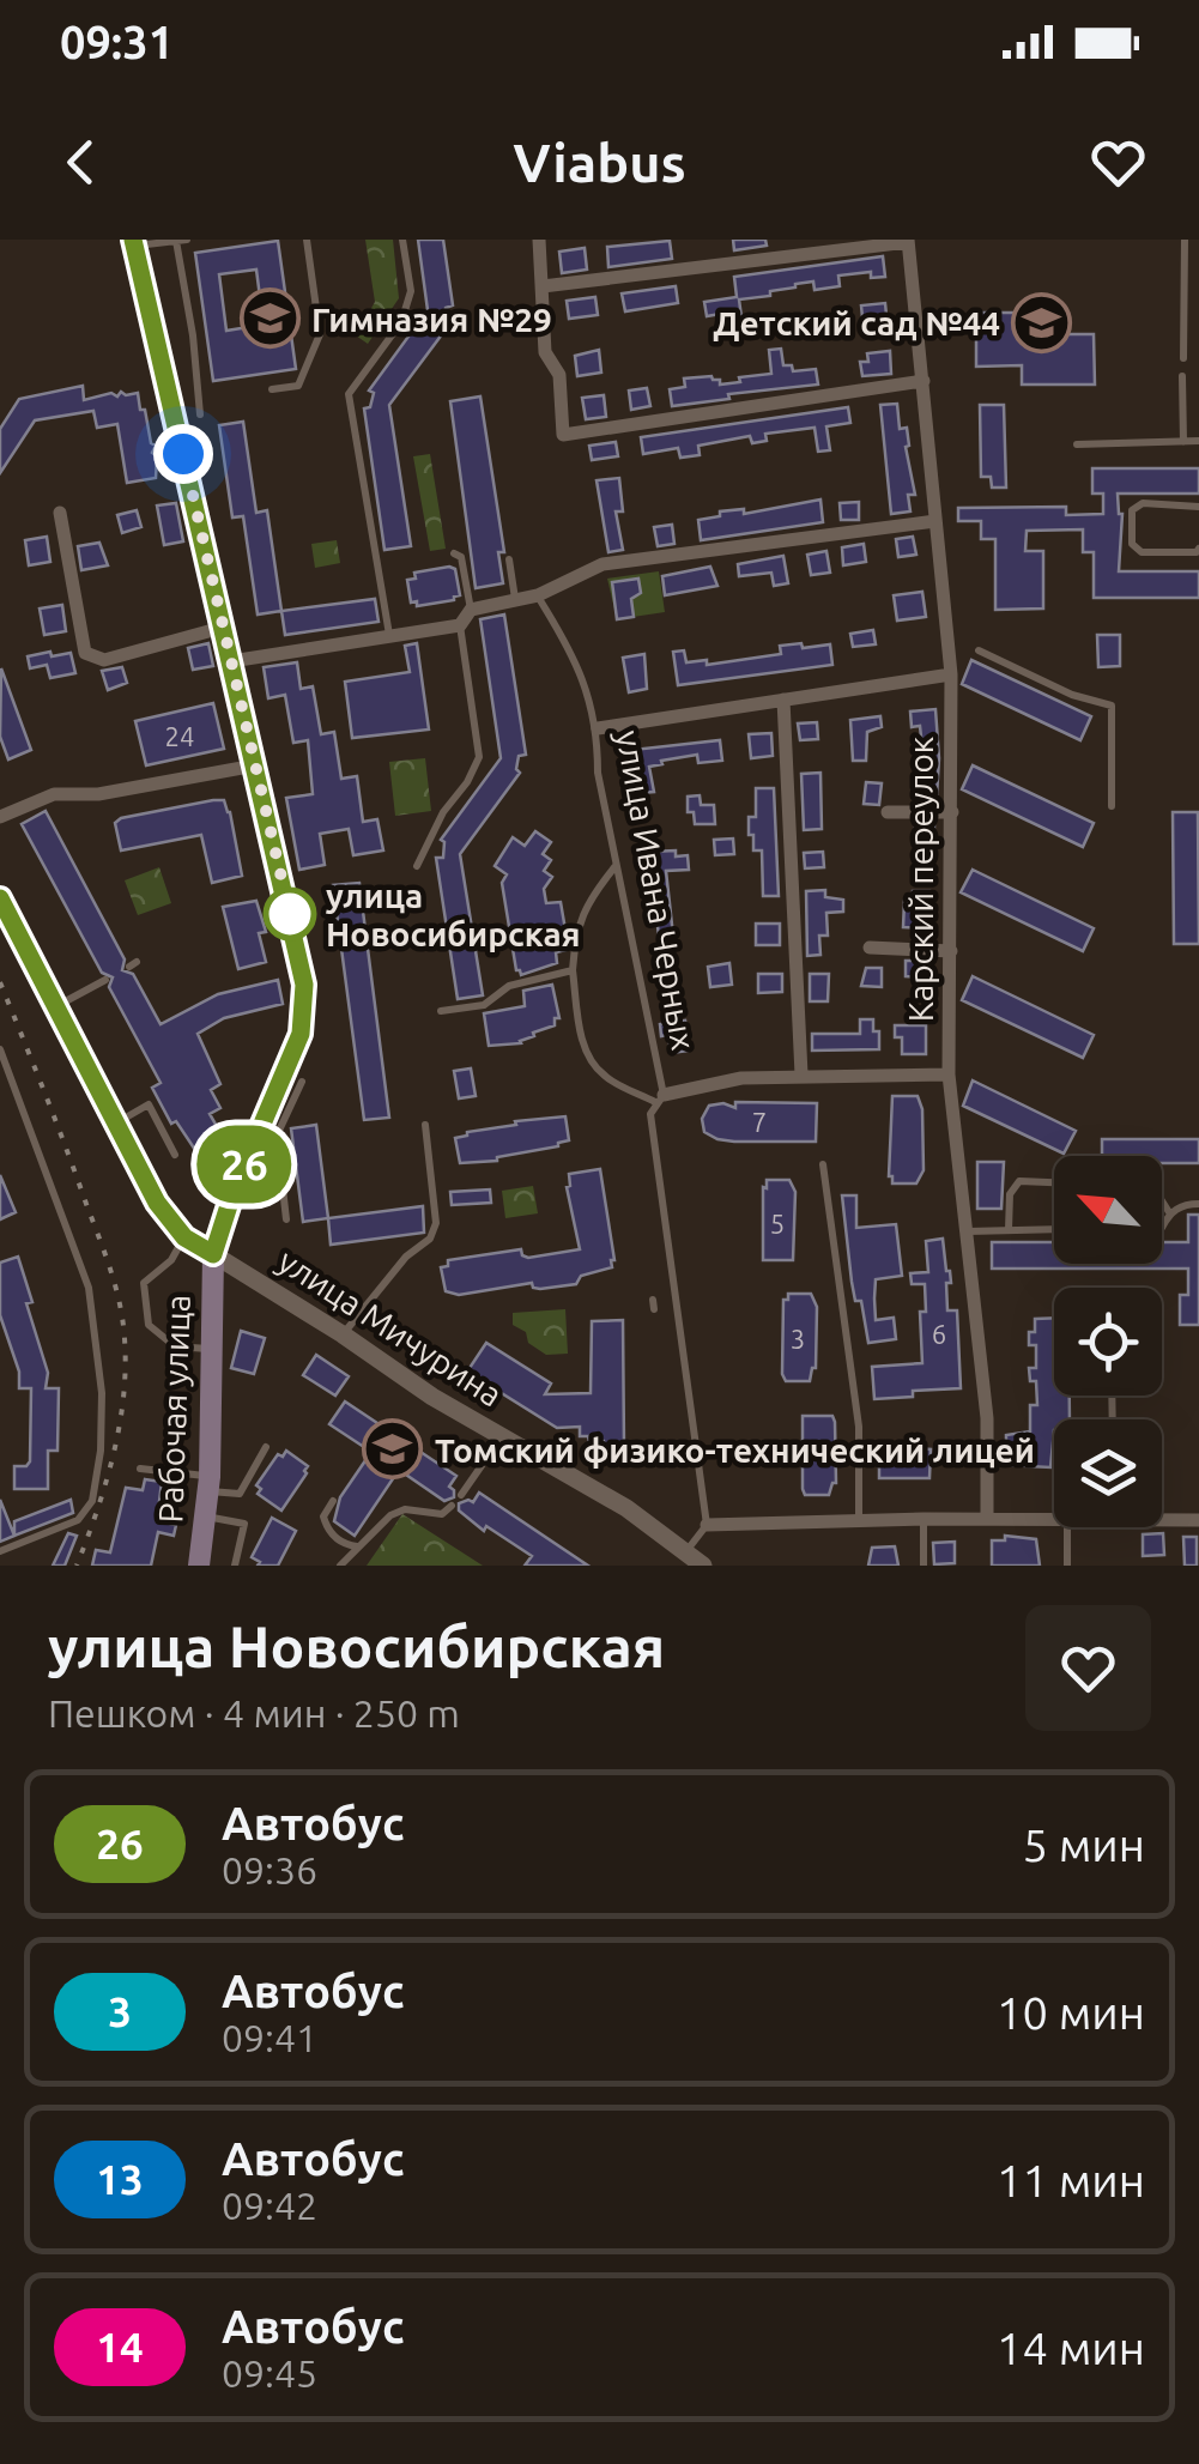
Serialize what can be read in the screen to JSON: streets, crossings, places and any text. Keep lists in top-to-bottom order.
{
  "streets": {
    "main road": ["улица Мичурина", "Рабочая улица"],
    "street": ["Карский переулок"],
    "lane": ["улица Ивана Черных"]
  },
  "crossings": [
    ["улица Мичурина", "Рабочая улица"]
  ],
  "places": {
    "school or university": ["Гимназия №29", "Детский сад №44", "Томский физико-технический лицей"],
    "other": ["улица Новосибирская"]
  },
  "lines": ["bus line 26"],
  "house_numbers": [
    "24",
    "7",
    "5",
    "6",
    "3"
  ],
  "north": "top left",
  "page": {
    "status": "09:31",
    "header": "Viabus",
    "on_map": "26",
    "heading": ["улица Новосибирская", "Пешком · 4 мин · 250 m"],
    "list": [
      {
        "mark": "26",
        "name": "Автобус",
        "note": "09:36",
        "value": "5 мин"
      },
      {
        "mark": "3",
        "name": "Автобус",
        "note": "09:41",
        "value": "10 мин"
      },
      {
        "mark": "13",
        "name": "Автобус",
        "note": "09:42",
        "value": "11 мин"
      },
      {
        "mark": "14",
        "name": "Автобус",
        "note": "09:45",
        "value": "14 мин"
      }
    ]
  }
}
